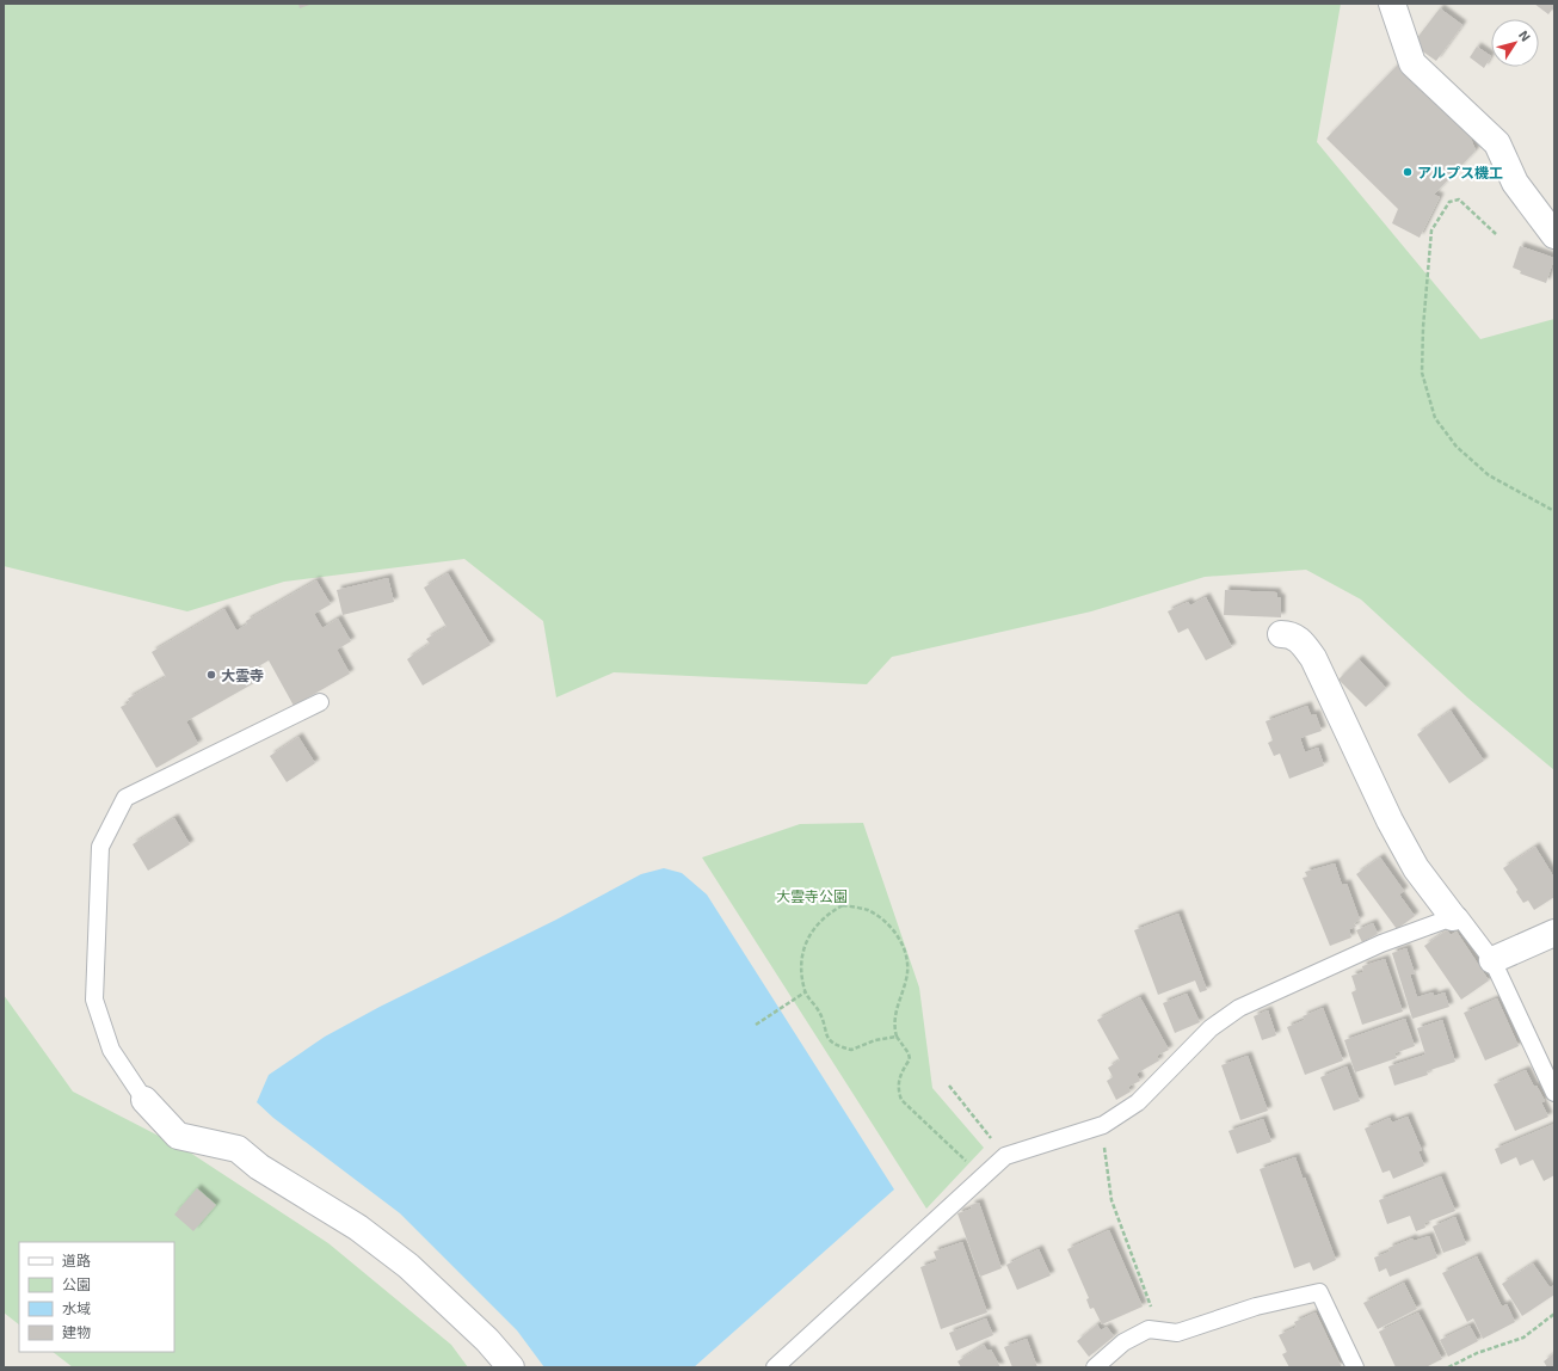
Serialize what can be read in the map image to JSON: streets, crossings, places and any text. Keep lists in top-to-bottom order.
{
  "parks": ["大雲寺公園"],
  "places": ["アルプス機工", "大雲寺"],
  "legend": [
    "道路",
    "公園",
    "水域",
    "建物"
  ],
  "north": "top right"
}
